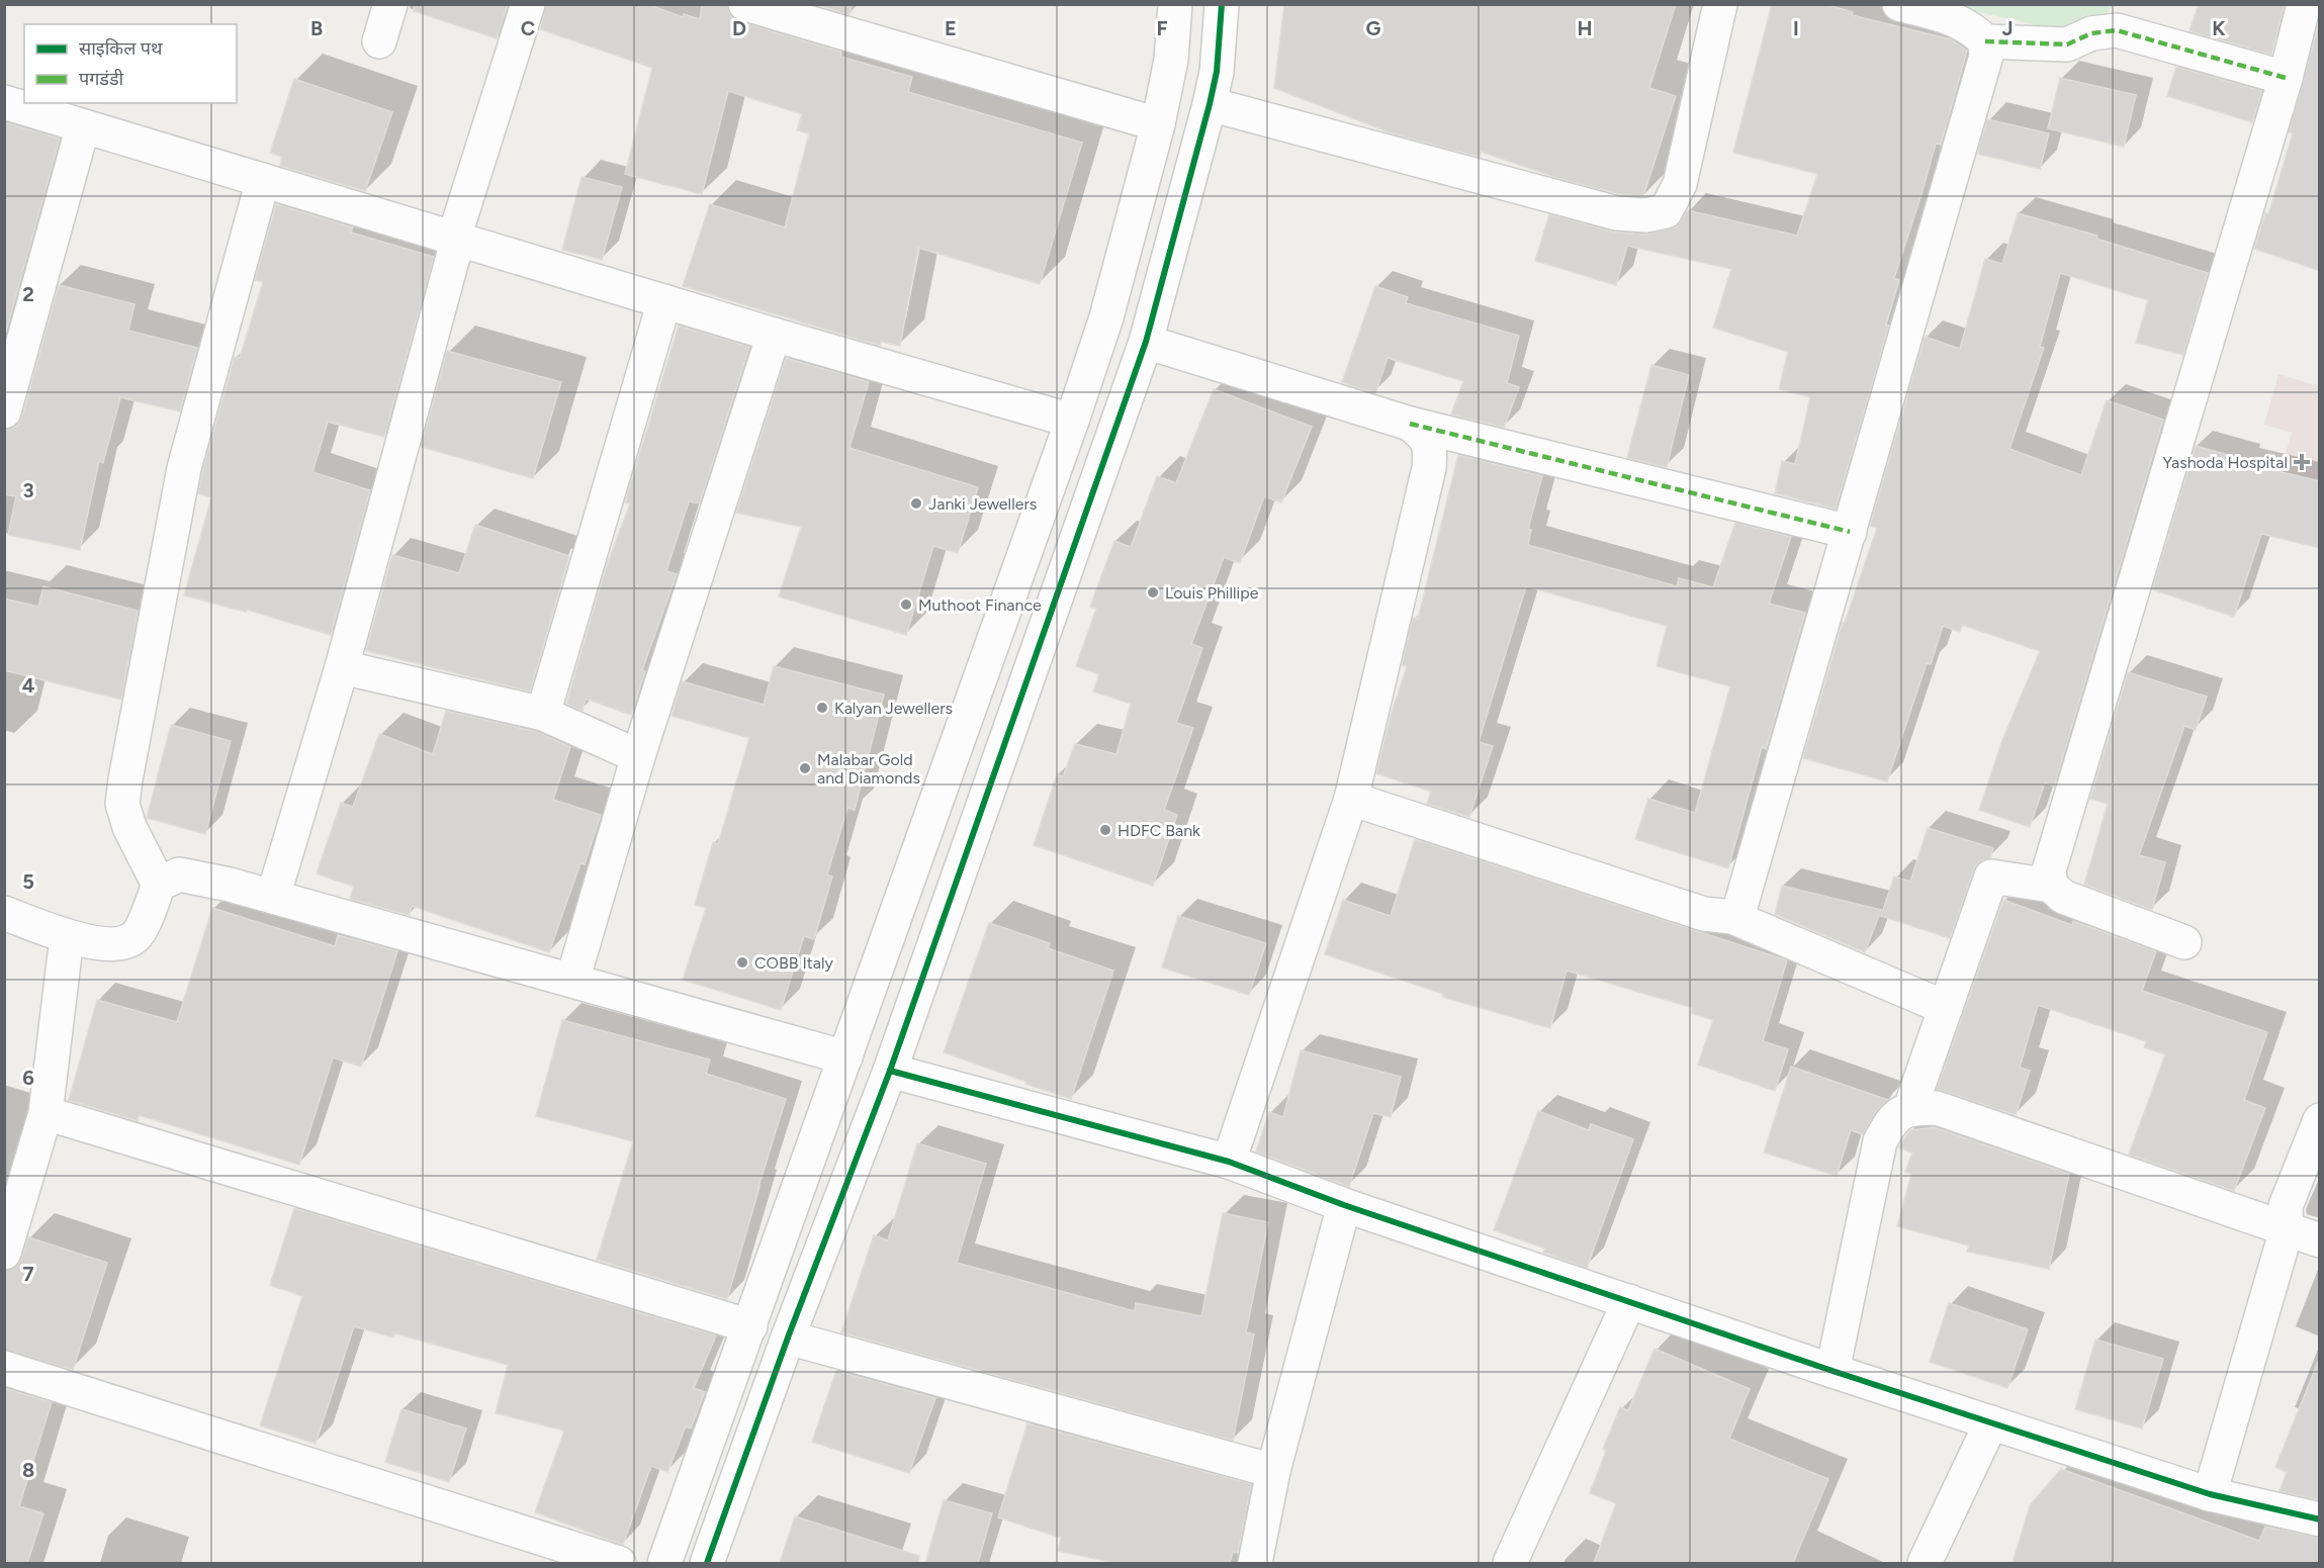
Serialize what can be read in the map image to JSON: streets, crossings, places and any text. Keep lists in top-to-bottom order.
{
  "places": {
    "health": ["Yashoda Hospital"],
    "other": [
      "Janki Jewellers",
      "Louis Phillipe",
      "Muthoot Finance",
      "Kalyan Jewellers",
      "Malabar Gold and Diamonds",
      "HDFC Bank",
      "COBB Italy"
    ]
  },
  "legend": ["साइकिल पथ", "पगडंडी"],
  "grid": {
    "columns": [
      "B",
      "C",
      "D",
      "E",
      "F",
      "G",
      "H",
      "I",
      "J",
      "K"
    ],
    "rows": [
      "2",
      "3",
      "4",
      "5",
      "6",
      "7",
      "8"
    ]
  }
}
